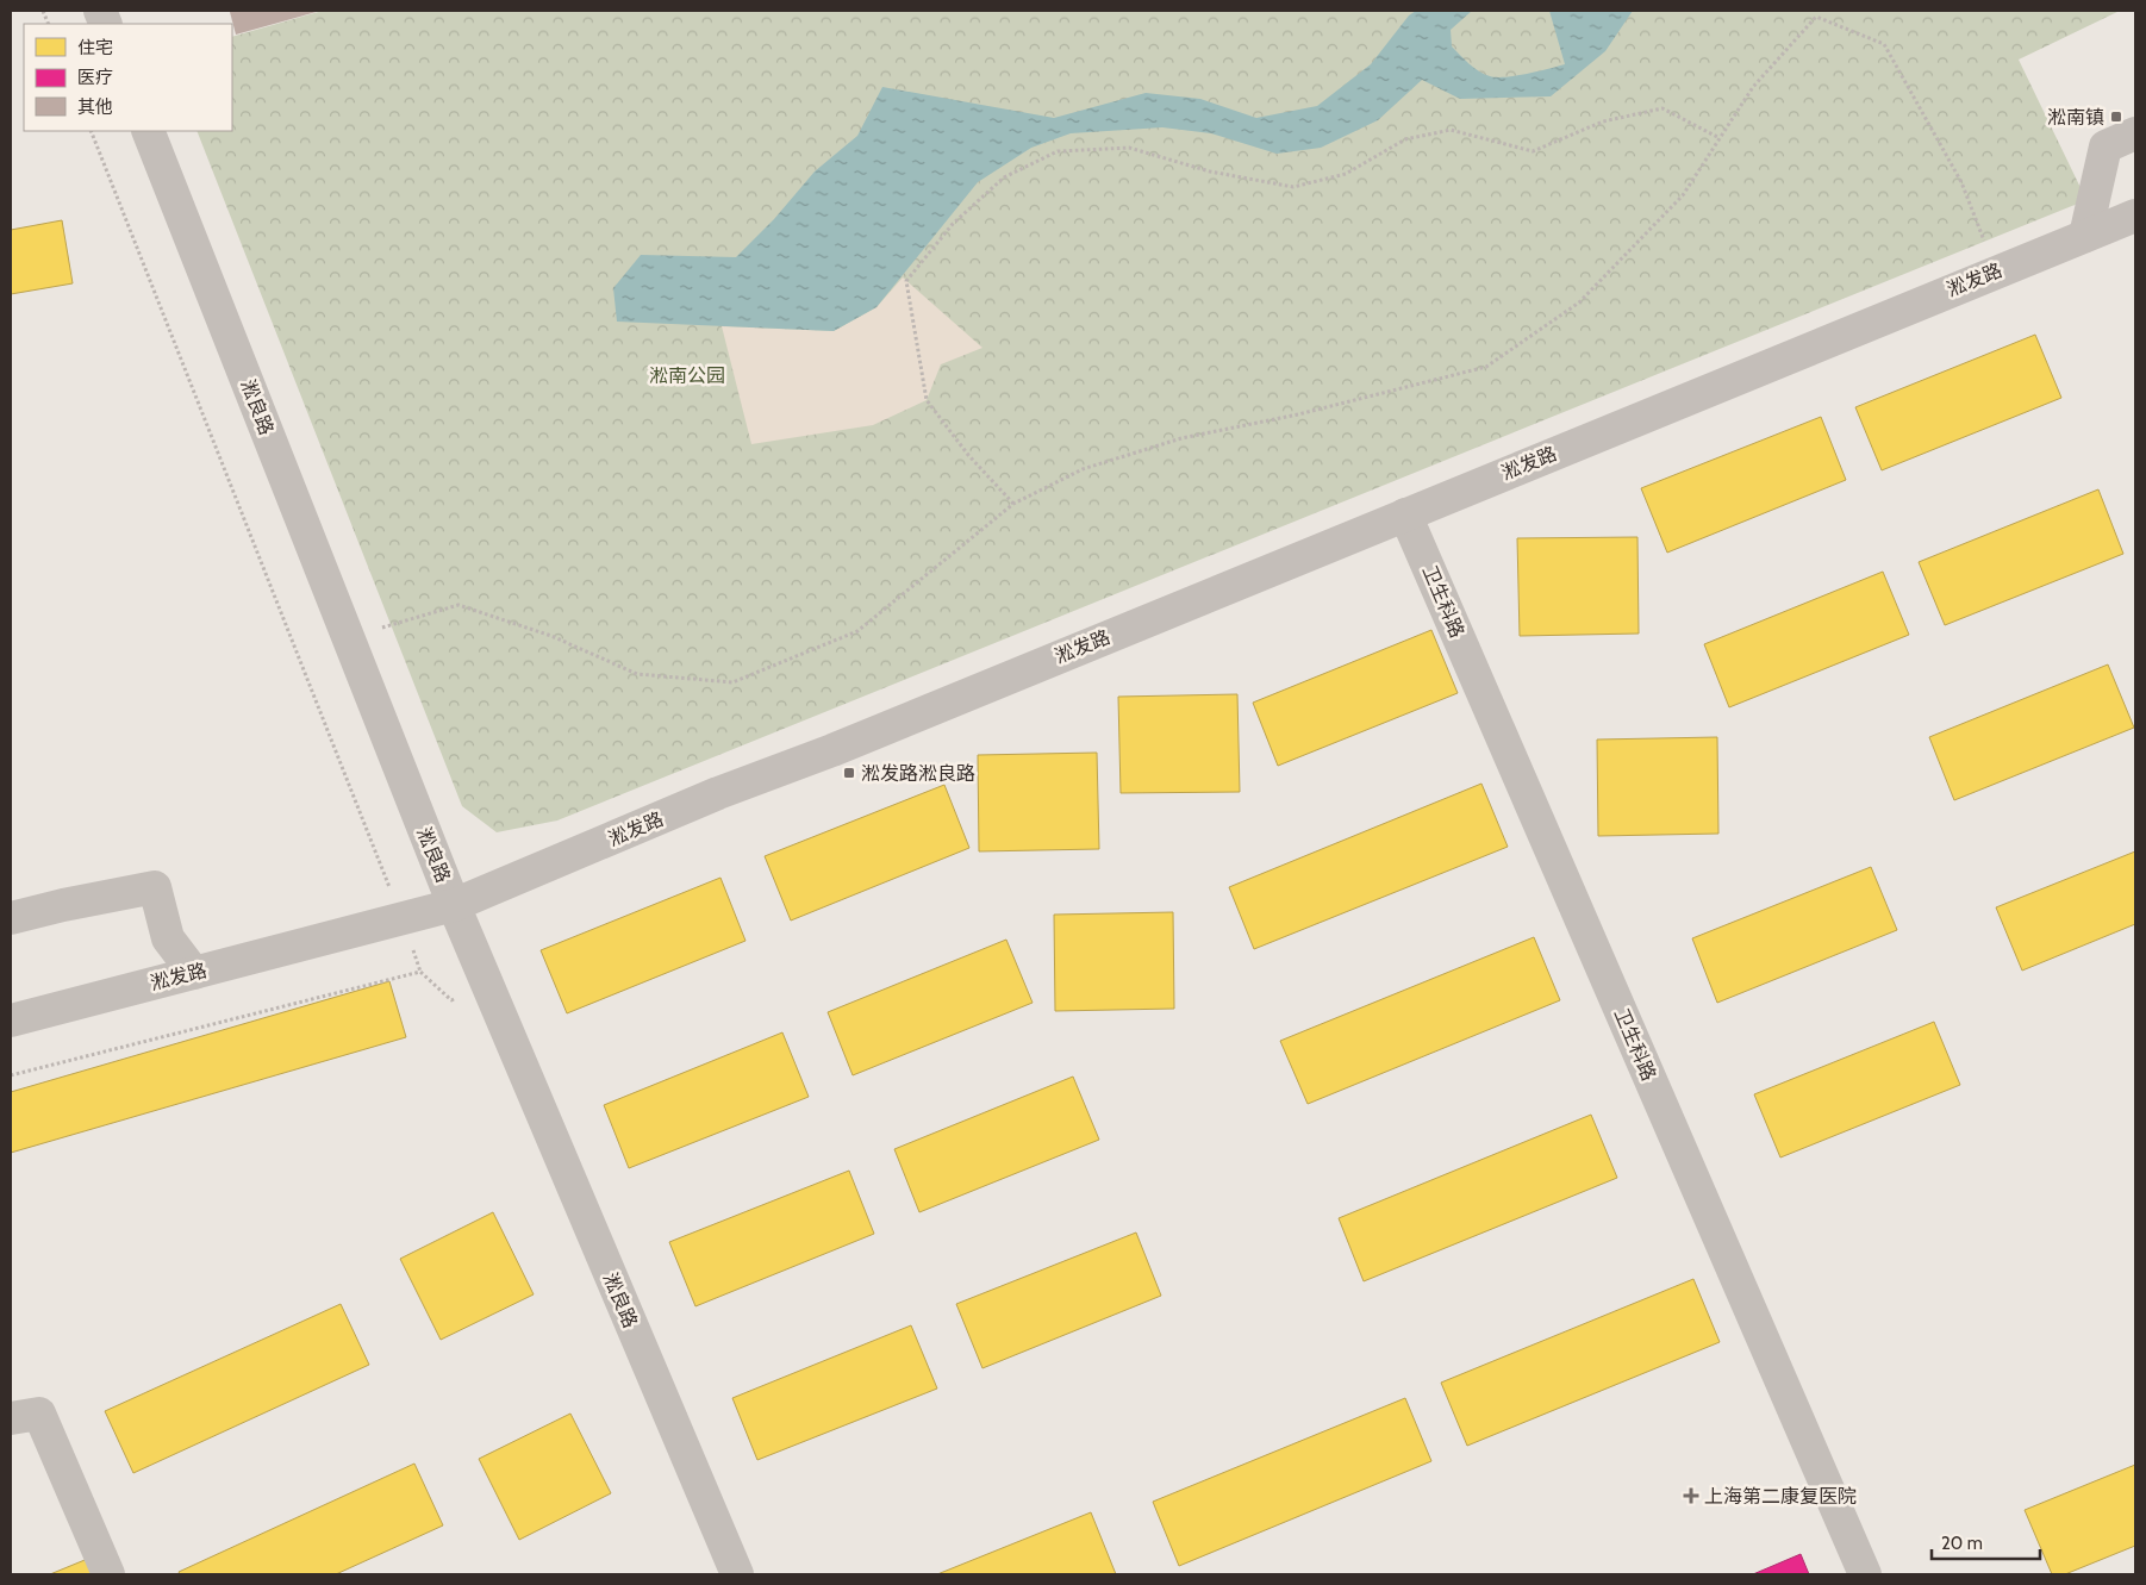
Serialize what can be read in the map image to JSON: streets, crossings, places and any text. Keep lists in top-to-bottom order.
{
  "streets": {
    "street": ["淞发路", "淞良路", "卫生科路"]
  },
  "crossings": [
    ["淞发路", "淞良路"],
    ["淞发路", "卫生科路"]
  ],
  "parks": ["淞南公园"],
  "places": {
    "transit": ["淞南镇", "淞发路淞良路"],
    "health": ["上海第二康复医院"]
  },
  "legend": ["住宅", "医疗", "其他"],
  "scale_bar": "20 m"
}
